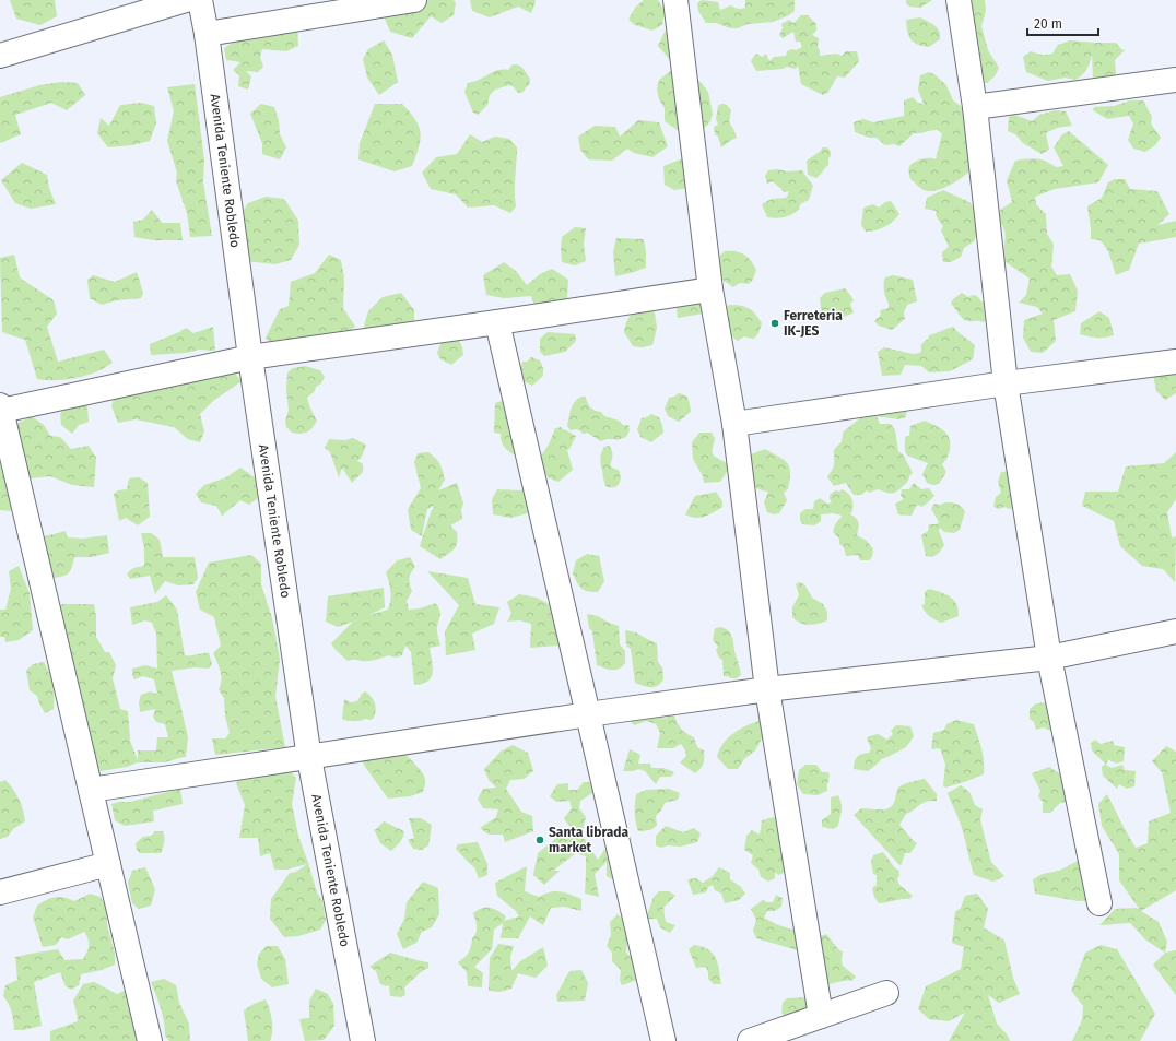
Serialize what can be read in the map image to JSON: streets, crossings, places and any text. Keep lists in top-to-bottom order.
{
  "streets": {
    "street": ["Avenida Teniente Robledo"]
  },
  "places": ["Ferreteria IK-JES", "Santa librada market"],
  "scale_bar": "20 m"
}
